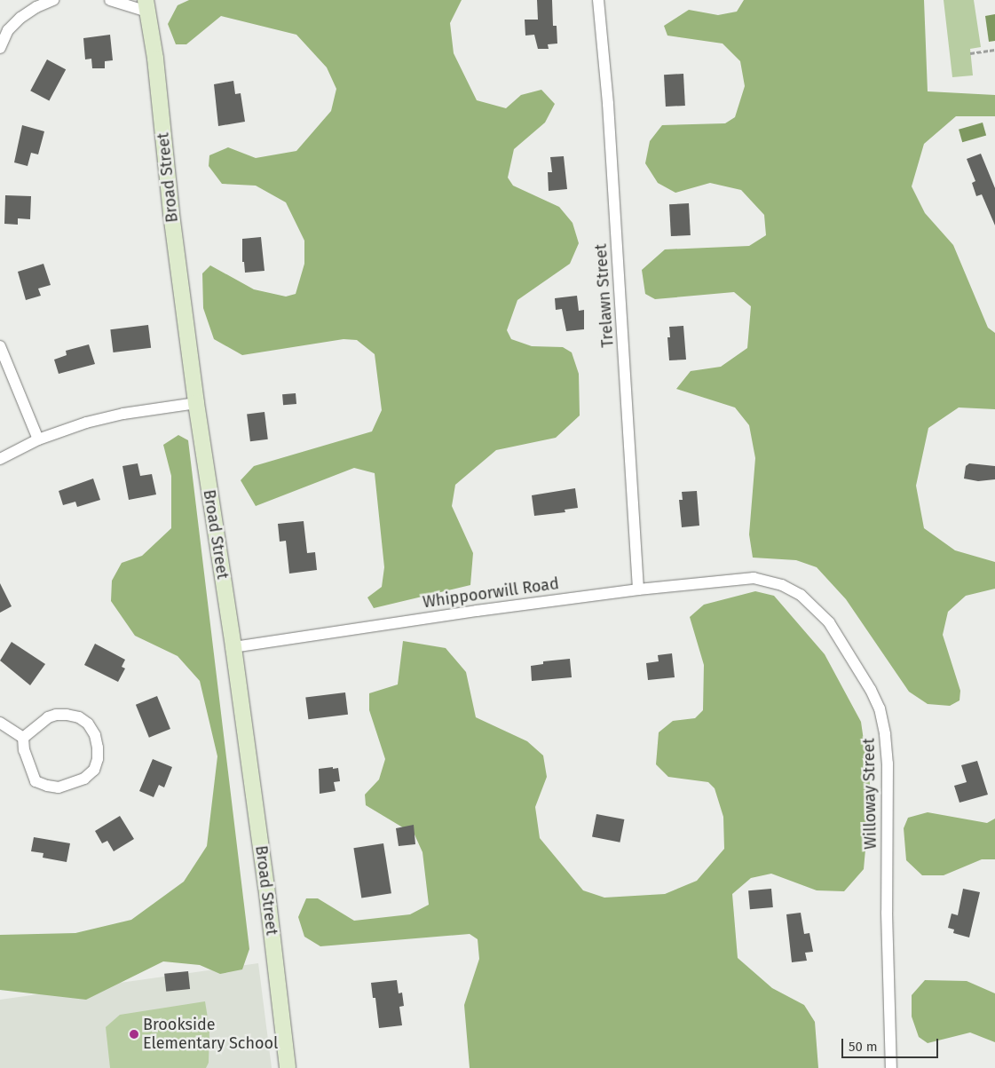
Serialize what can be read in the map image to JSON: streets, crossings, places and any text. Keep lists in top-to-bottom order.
{
  "streets": {
    "street": [
      "Broad Street",
      "Trelawn Street",
      "Whippoorwill Road",
      "Willoway Street"
    ]
  },
  "crossings": [
    ["Broad Street", "Whippoorwill Road"],
    ["Trelawn Street", "Whippoorwill Road"],
    ["Whippoorwill Road", "Willoway Street"]
  ],
  "places": ["Brookside Elementary School"],
  "scale_bar": "50 m"
}
